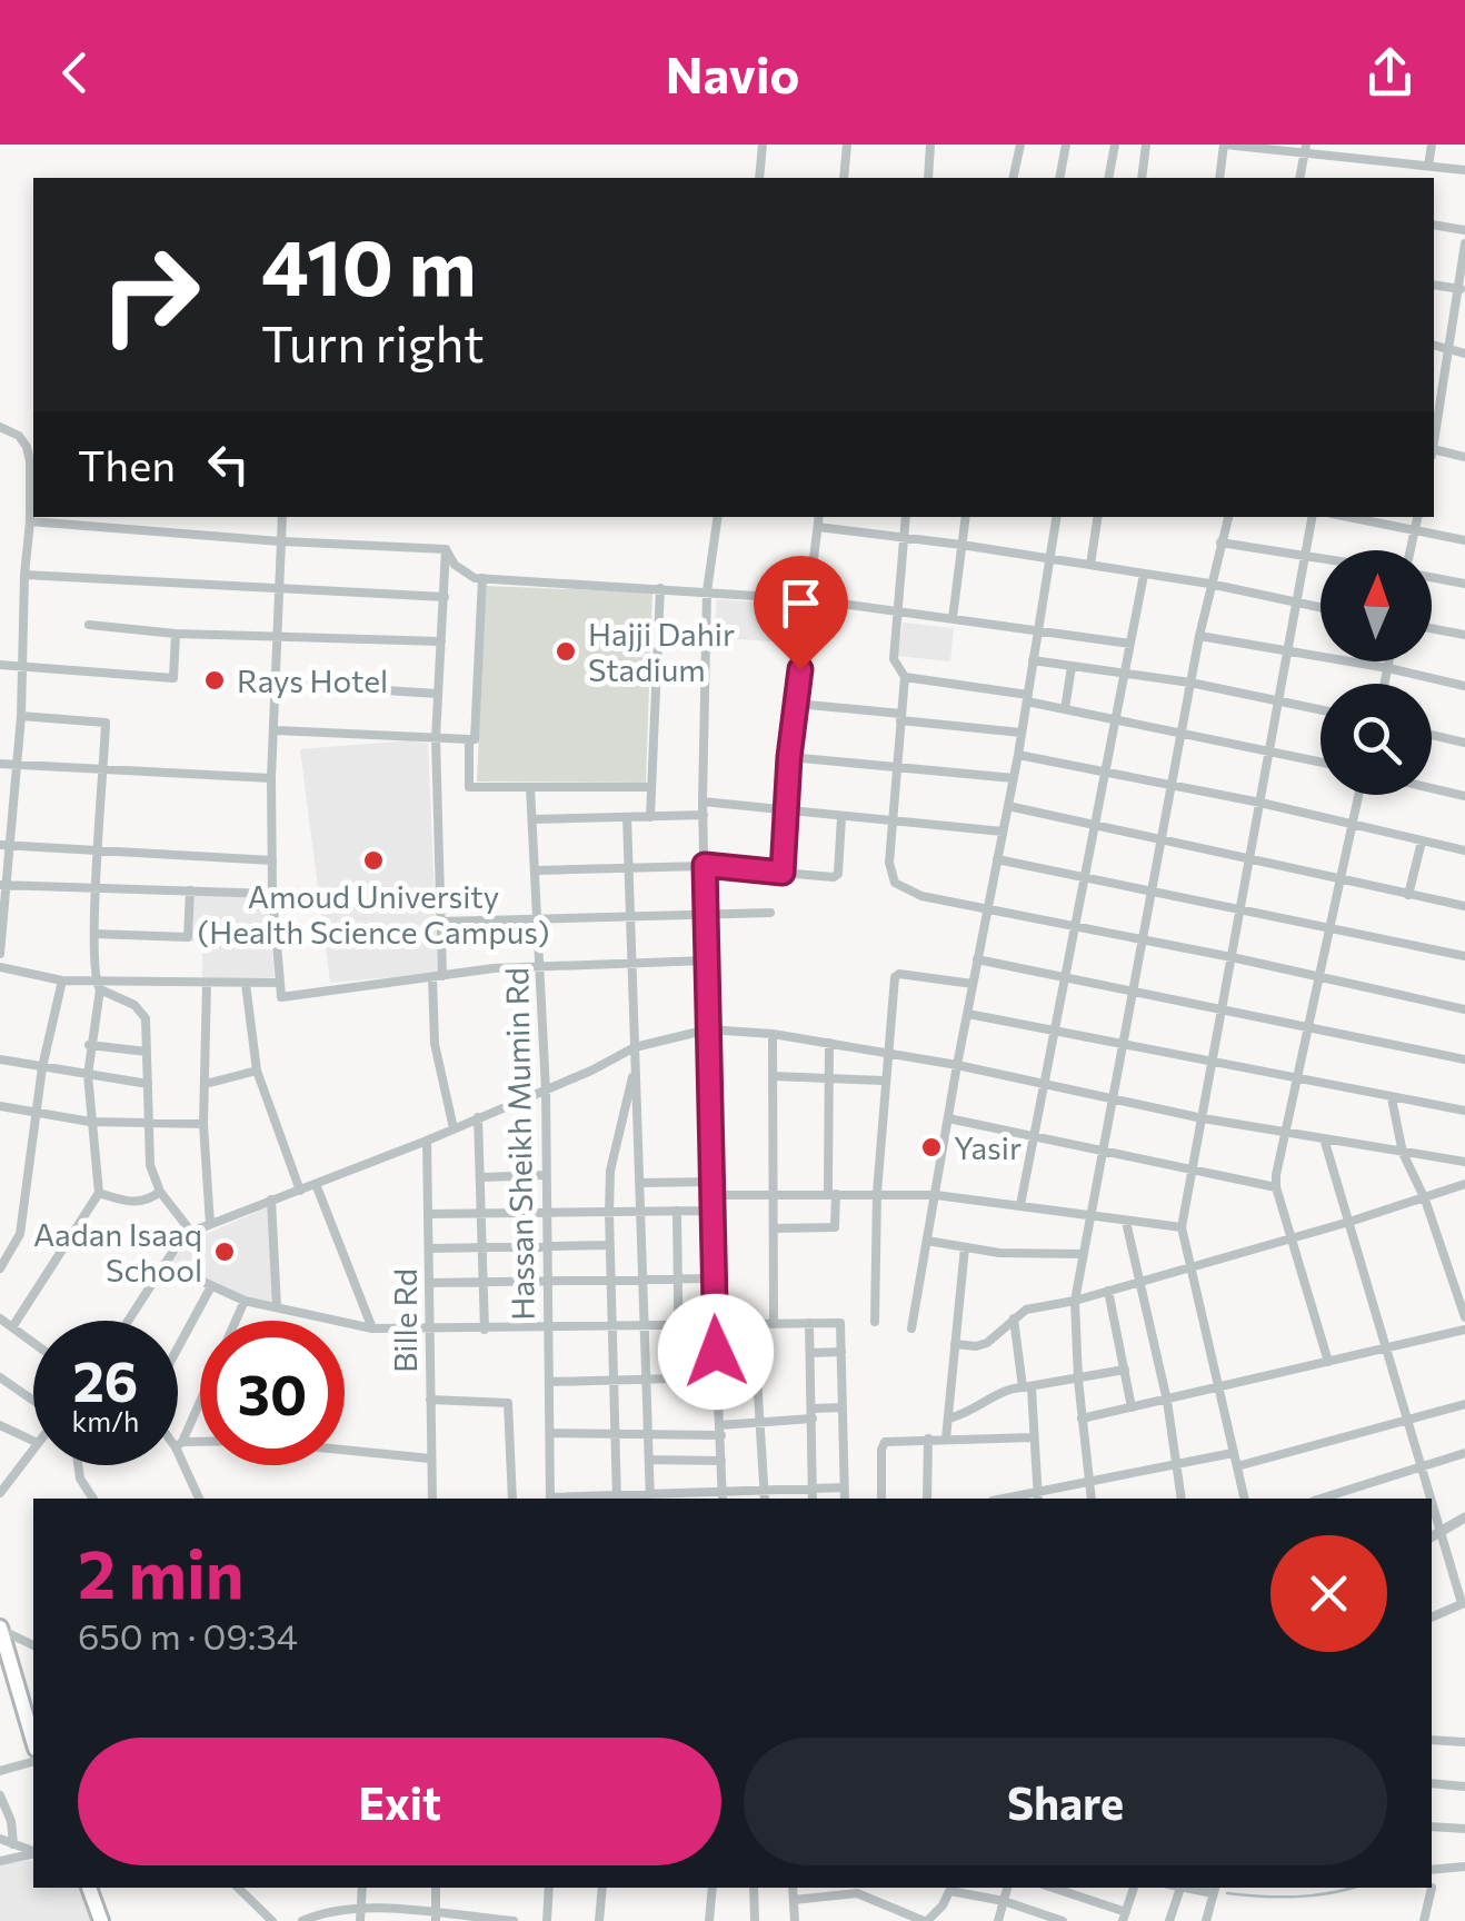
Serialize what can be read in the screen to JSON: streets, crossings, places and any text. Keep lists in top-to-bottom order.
{
  "streets": {
    "street": ["Hassan Sheikh Mumin Rd", "Bille Rd"]
  },
  "places": [
    "Hajji Dahir Stadium",
    "Rays Hotel",
    "Amoud University (Health Science Campus)",
    "Yasir",
    "Aadan Isaaq School"
  ],
  "north": "top",
  "page": {
    "header": "Navio",
    "turn": ["410 m", "Turn right"],
    "then": "Then",
    "speed": "26 km/h",
    "limit": "30",
    "heading": ["2 min", "650 m · 09:34"],
    "buttons": ["Exit", "Share"]
  }
}
